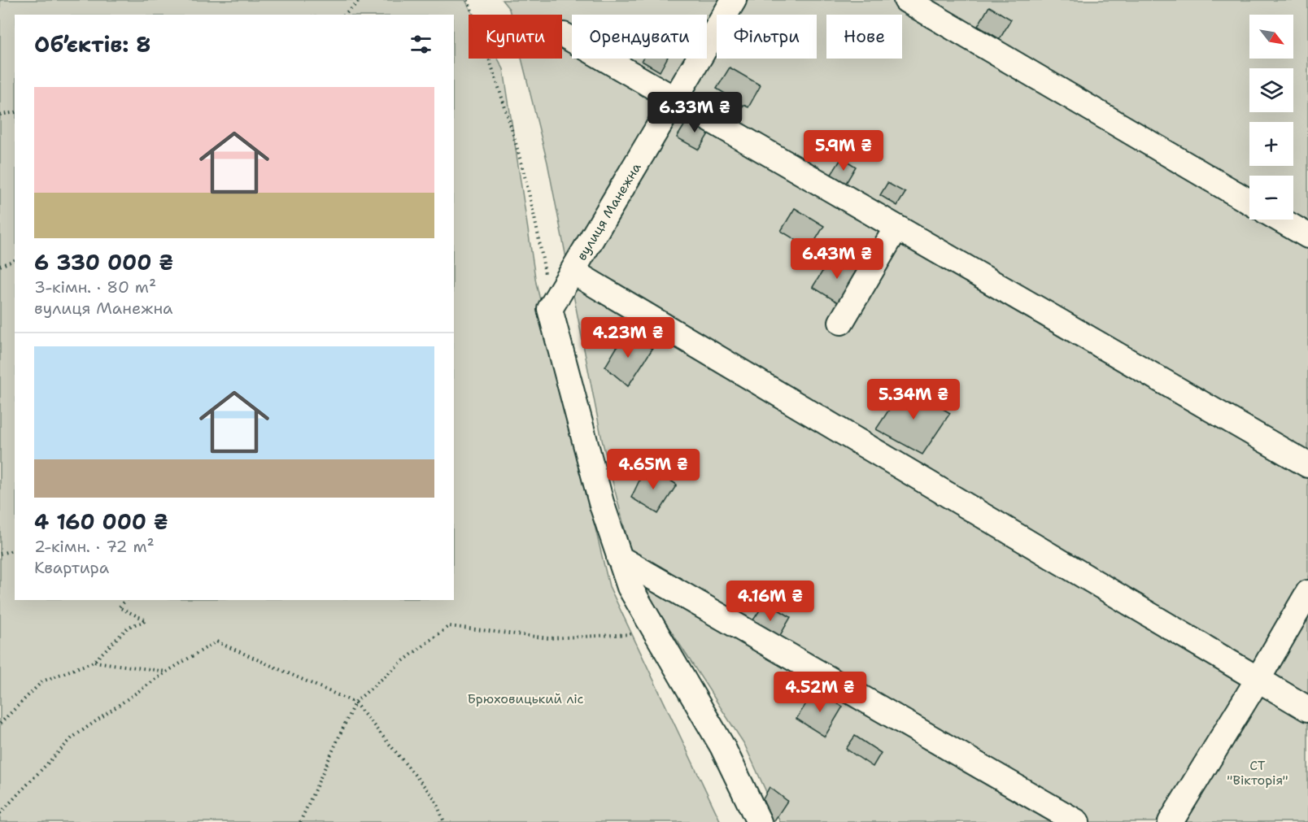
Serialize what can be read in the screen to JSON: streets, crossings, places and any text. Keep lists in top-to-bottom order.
{
  "streets": {
    "street": ["вулиця Манежна"]
  },
  "parks": ["Брюховицький ліс", "СТ \"Вікторія\""],
  "north": "bottom right",
  "page": {
    "map_buttons": ["+", "−"],
    "chip": [
      "Купити",
      "Орендувати",
      "Фільтри",
      "Нове"
    ],
    "heading": "Об’єктів: 8",
    "list": [
      {
        "name": "6 330 000 ₴",
        "note": "3-кімн. · 80 m² · вулиця Манежна"
      },
      {
        "name": "4 160 000 ₴",
        "note": "2-кімн. · 72 m² · Квартира"
      }
    ],
    "price": [
      "6.33M ₴",
      "5.9M ₴",
      "6.43M ₴",
      "4.23M ₴",
      "5.34M ₴",
      "4.65M ₴",
      "4.16M ₴",
      "4.52M ₴"
    ]
  }
}
